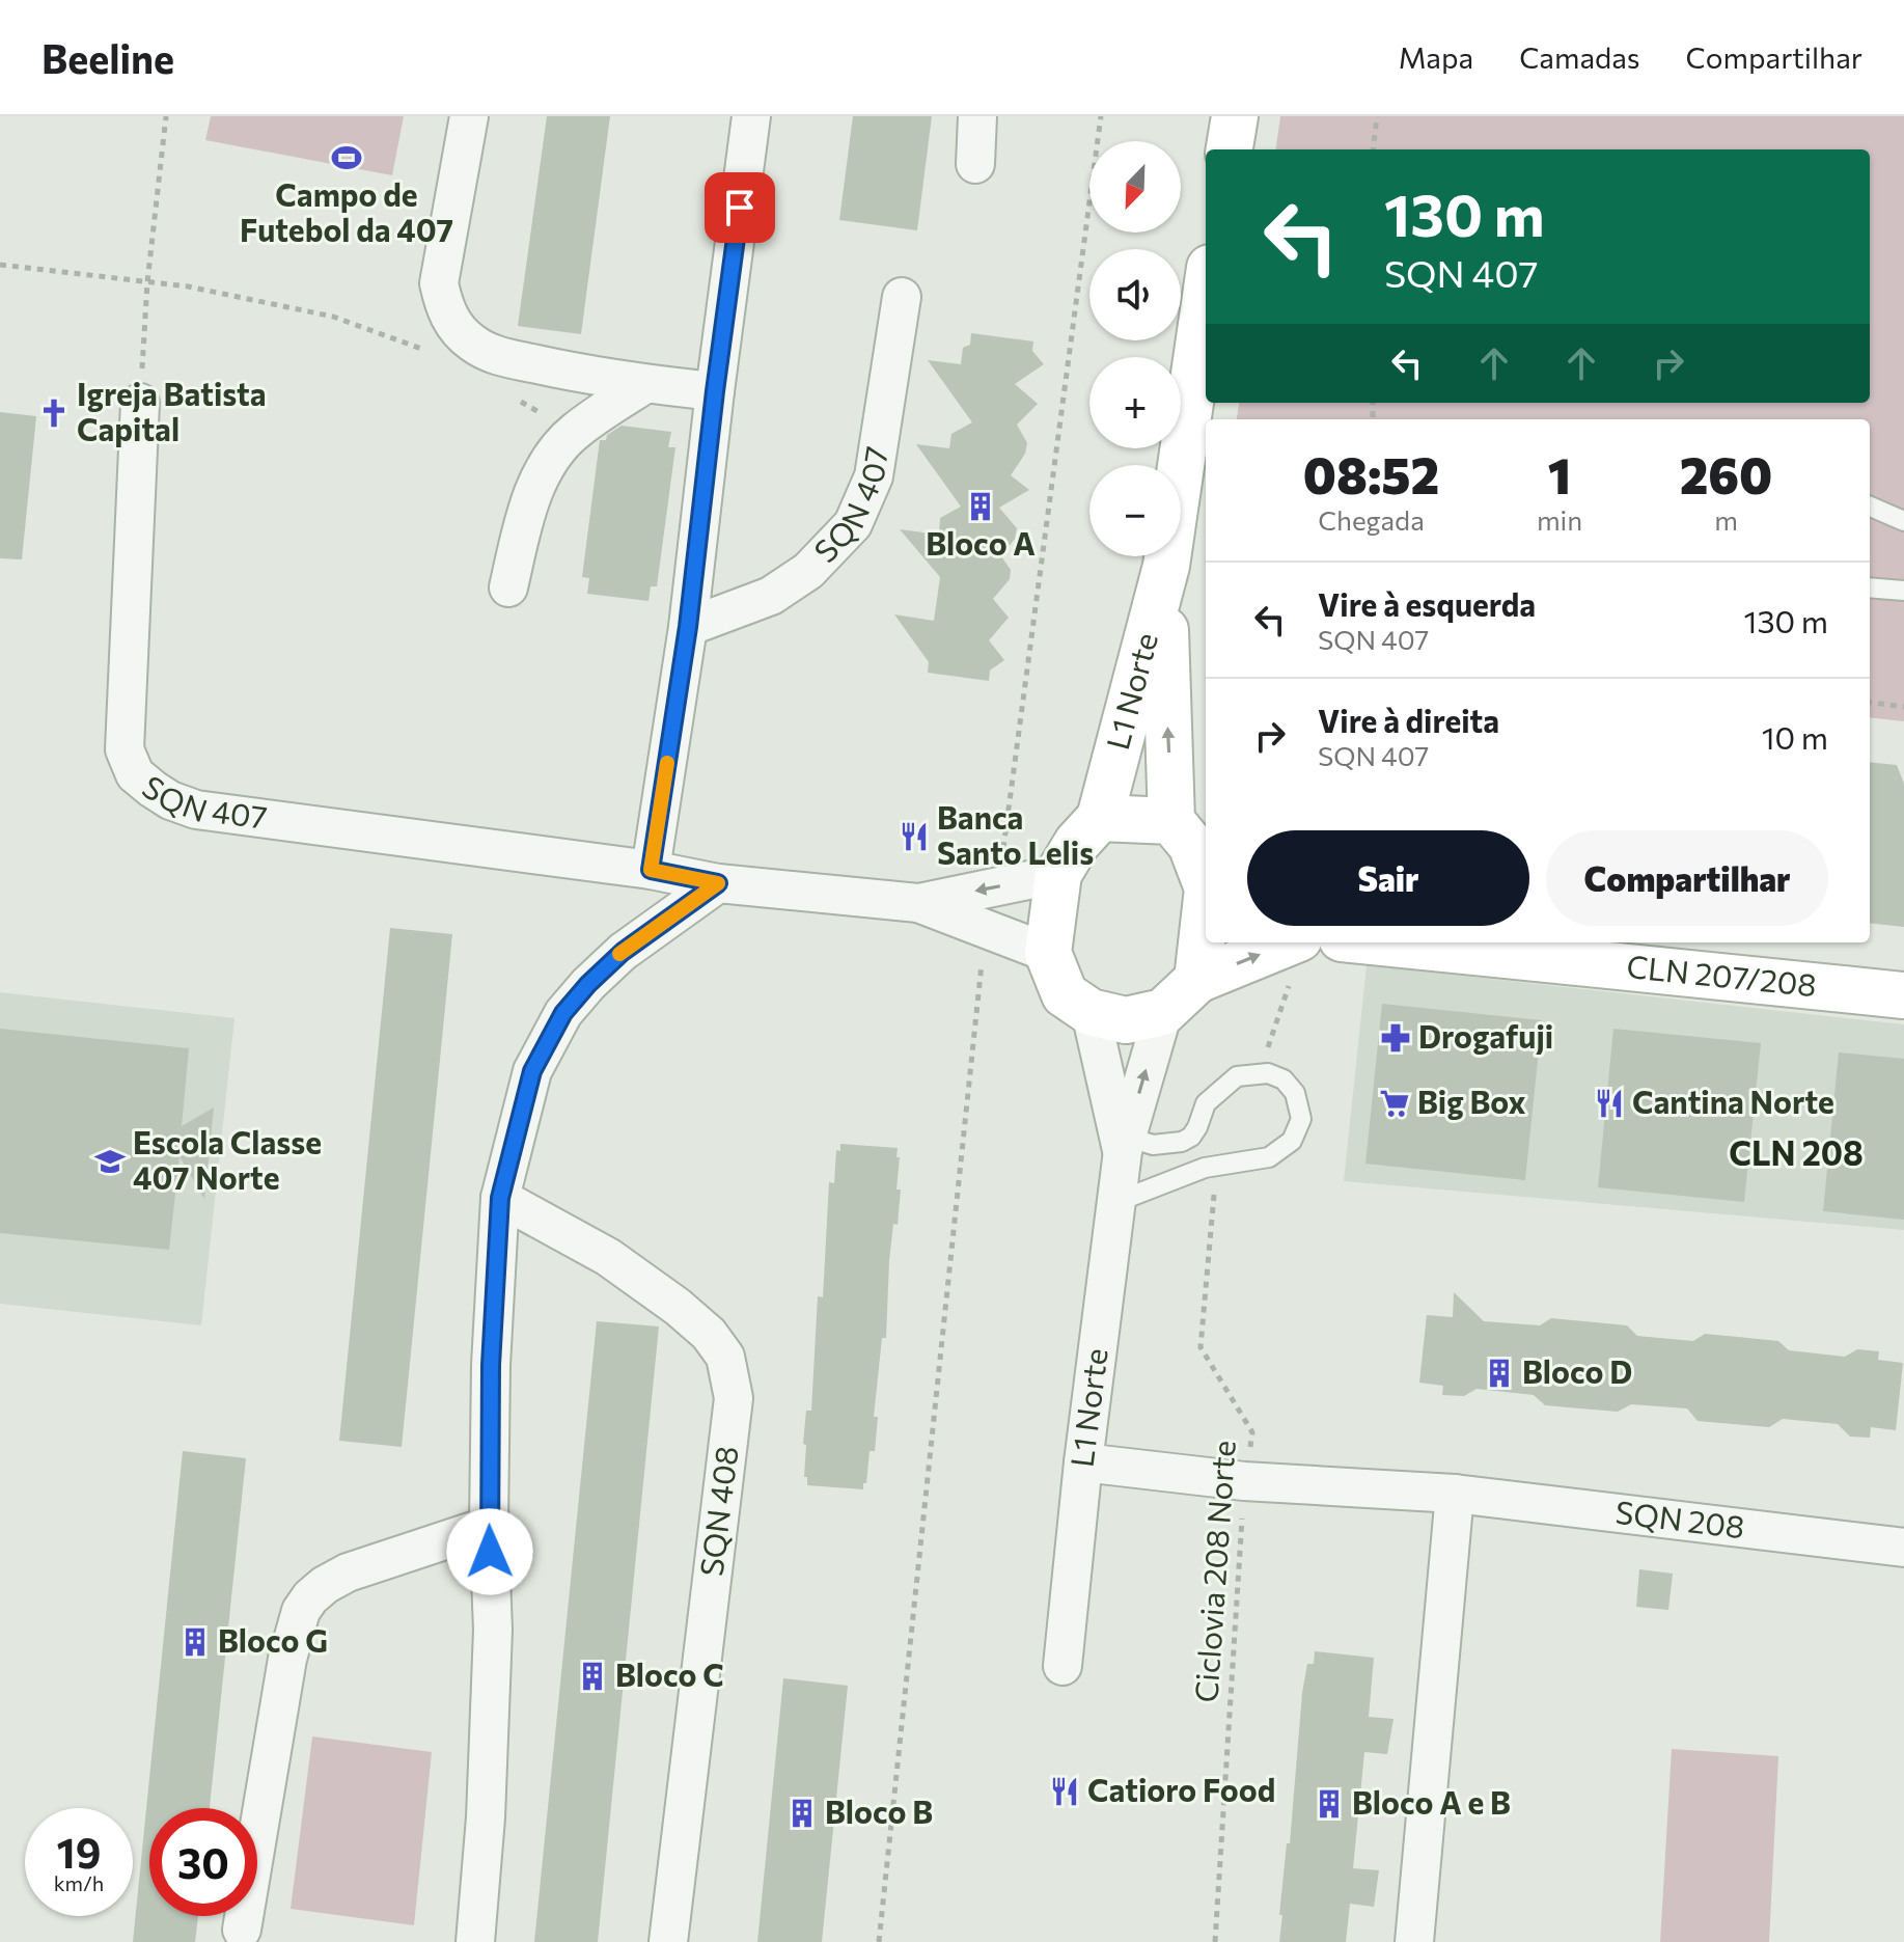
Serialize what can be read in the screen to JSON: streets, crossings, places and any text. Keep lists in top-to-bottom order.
{
  "streets": {
    "street": [
      "SQN 407",
      "L1 Norte",
      "CLN 207/208",
      "SQN 408",
      "SQN 208"
    ],
    "path": ["Ciclovia 208 Norte"]
  },
  "crossings": [
    ["L1 Norte", "SQN 208"],
    ["SQN 208", "Ciclovia 208 Norte"]
  ],
  "districts": ["CLN 208"],
  "places": {
    "sports": ["Campo de Futebol da 407"],
    "church": ["Igreja Batista Capital"],
    "building": [
      "Bloco A",
      "Bloco D",
      "Bloco G",
      "Bloco C",
      "Bloco A e B",
      "Bloco B"
    ],
    "restaurant": ["Banca Santo Lelis", "Cantina Norte", "Catioro Food"],
    "pharmacy": ["Drogafuji"],
    "supermarket": ["Big Box"],
    "school or university": ["Escola Classe 407 Norte"]
  },
  "north": "bottom left",
  "page": {
    "header": "Beeline",
    "nav": ["Mapa", "Camadas", "Compartilhar"],
    "map_buttons": ["+", "−"],
    "turn": ["130 m", "SQN 407"],
    "eta": [
      "08:52",
      "Chegada",
      "1",
      "min",
      "260",
      "m"
    ],
    "list": [
      {
        "name": "Vire à esquerda",
        "note": "SQN 407",
        "value": "130 m"
      },
      {
        "name": "Vire à direita",
        "note": "SQN 407",
        "value": "10 m"
      }
    ],
    "buttons": ["Sair", "Compartilhar"],
    "speed": "19 km/h",
    "limit": "30"
  }
}
